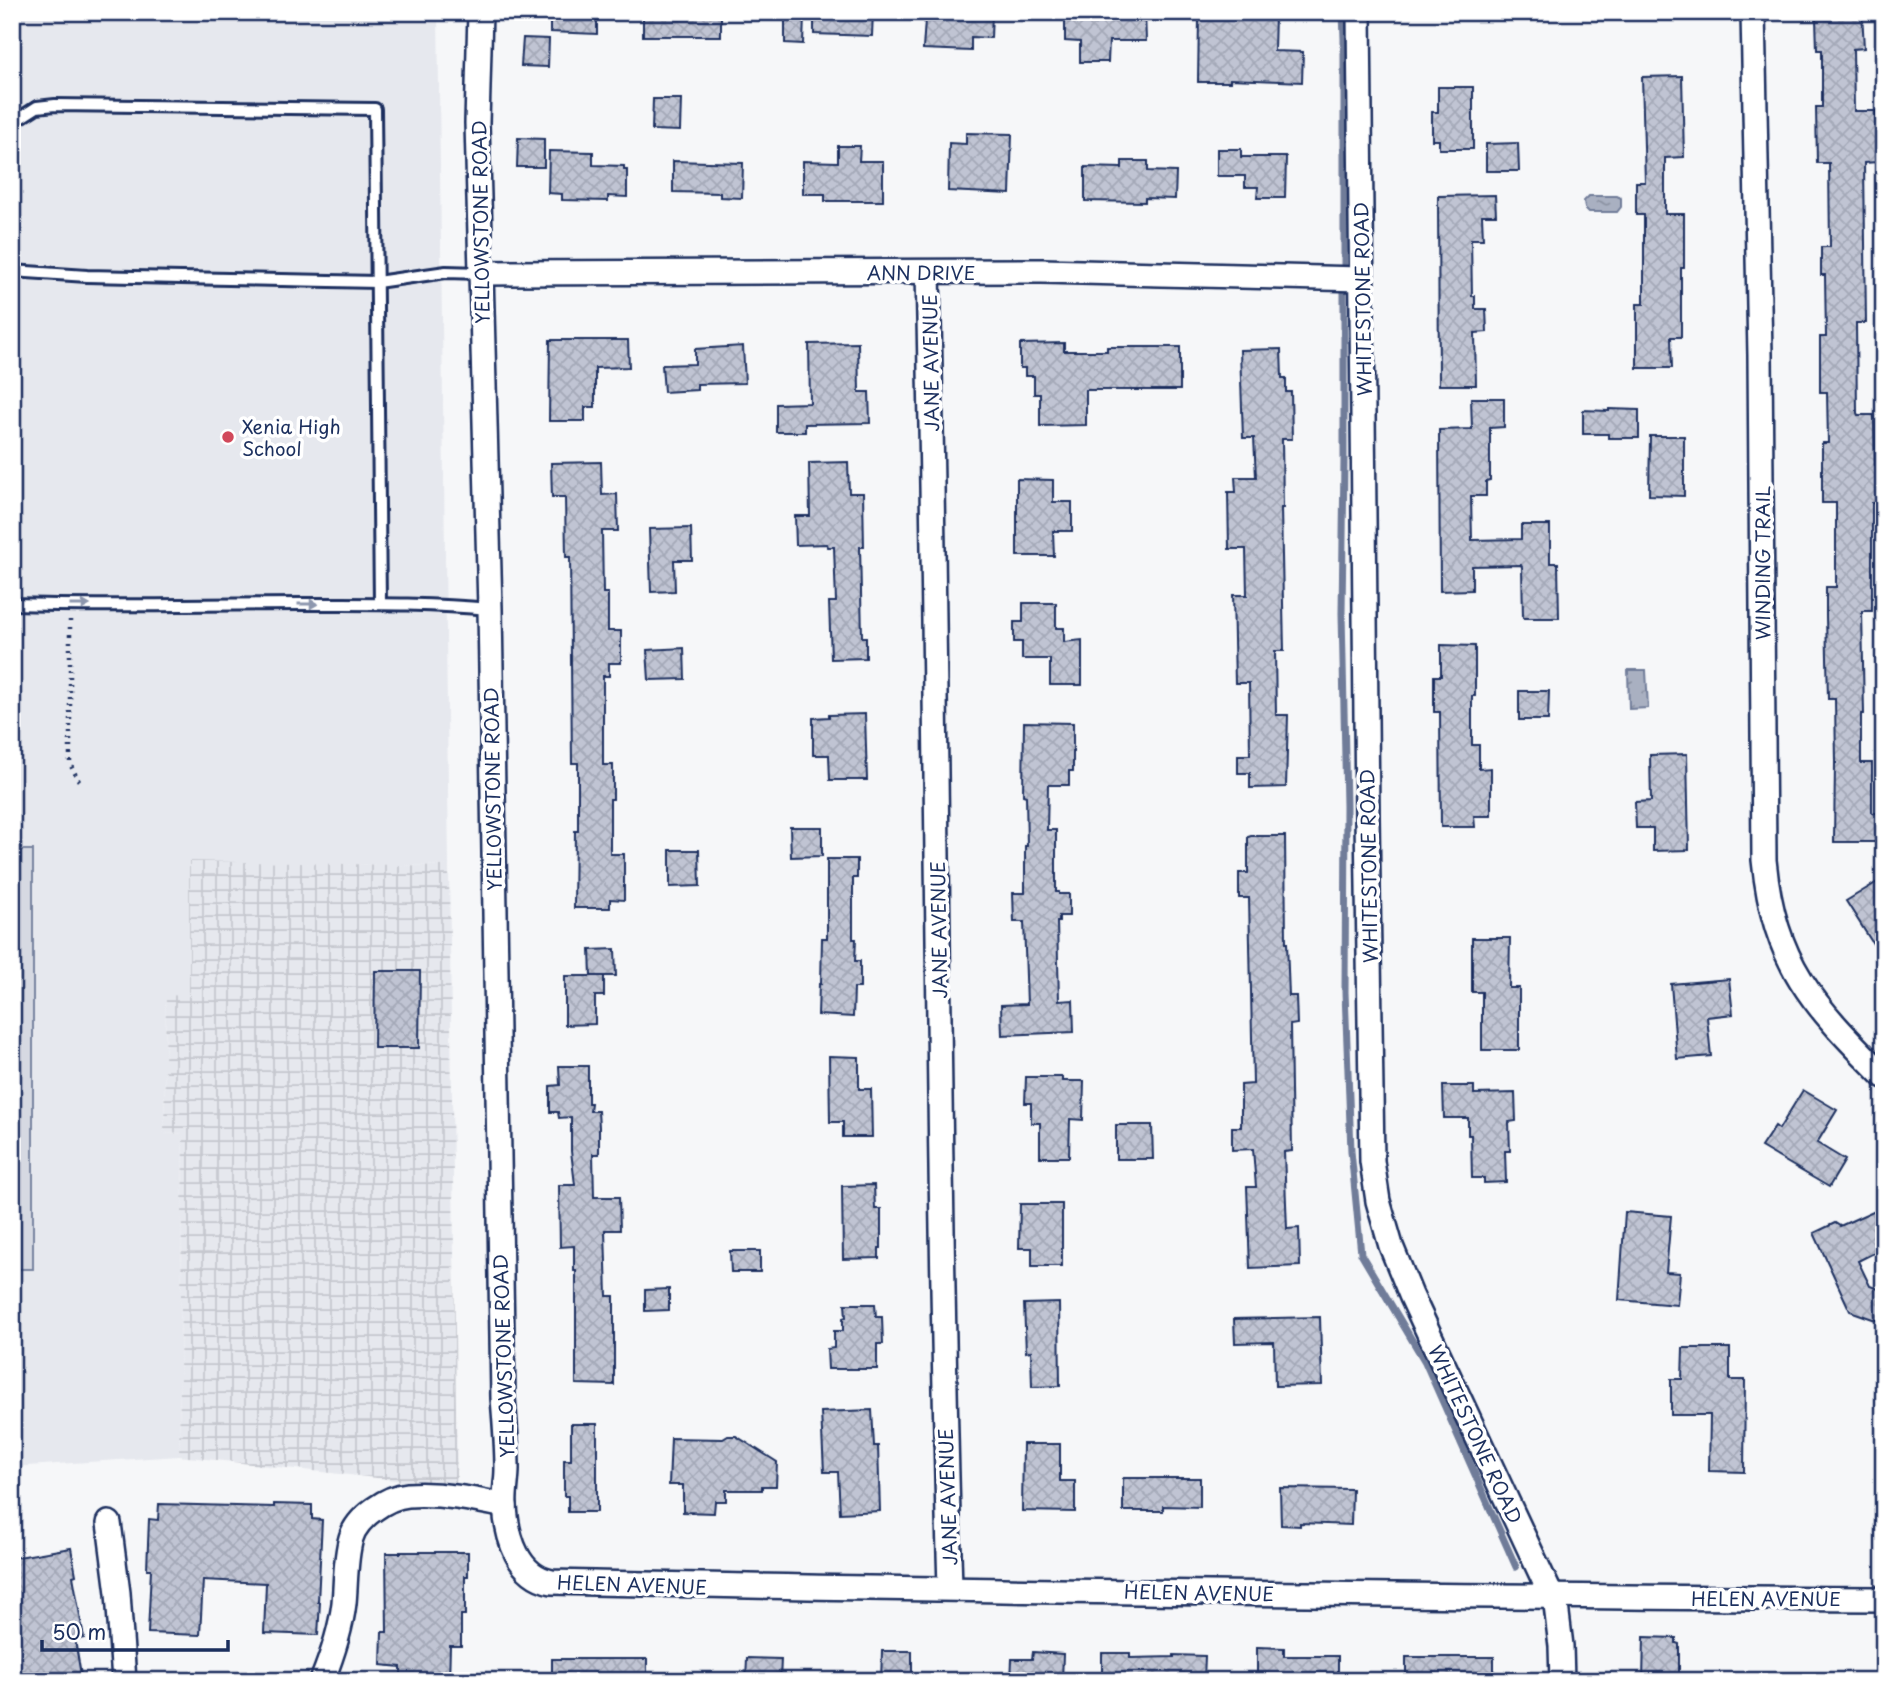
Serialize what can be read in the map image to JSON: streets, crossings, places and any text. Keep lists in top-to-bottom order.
{
  "streets": {
    "street": [
      "YELLOWSTONE ROAD",
      "ANN DRIVE",
      "WHITESTONE ROAD",
      "JANE AVENUE",
      "WINDING TRAIL",
      "HELEN AVENUE"
    ]
  },
  "crossings": [
    ["YELLOWSTONE ROAD", "ANN DRIVE"],
    ["YELLOWSTONE ROAD", "HELEN AVENUE"],
    ["ANN DRIVE", "WHITESTONE ROAD"],
    ["ANN DRIVE", "JANE AVENUE"],
    ["WHITESTONE ROAD", "HELEN AVENUE"],
    ["JANE AVENUE", "HELEN AVENUE"]
  ],
  "places": ["Xenia High School"],
  "scale_bar": "50 m"
}
